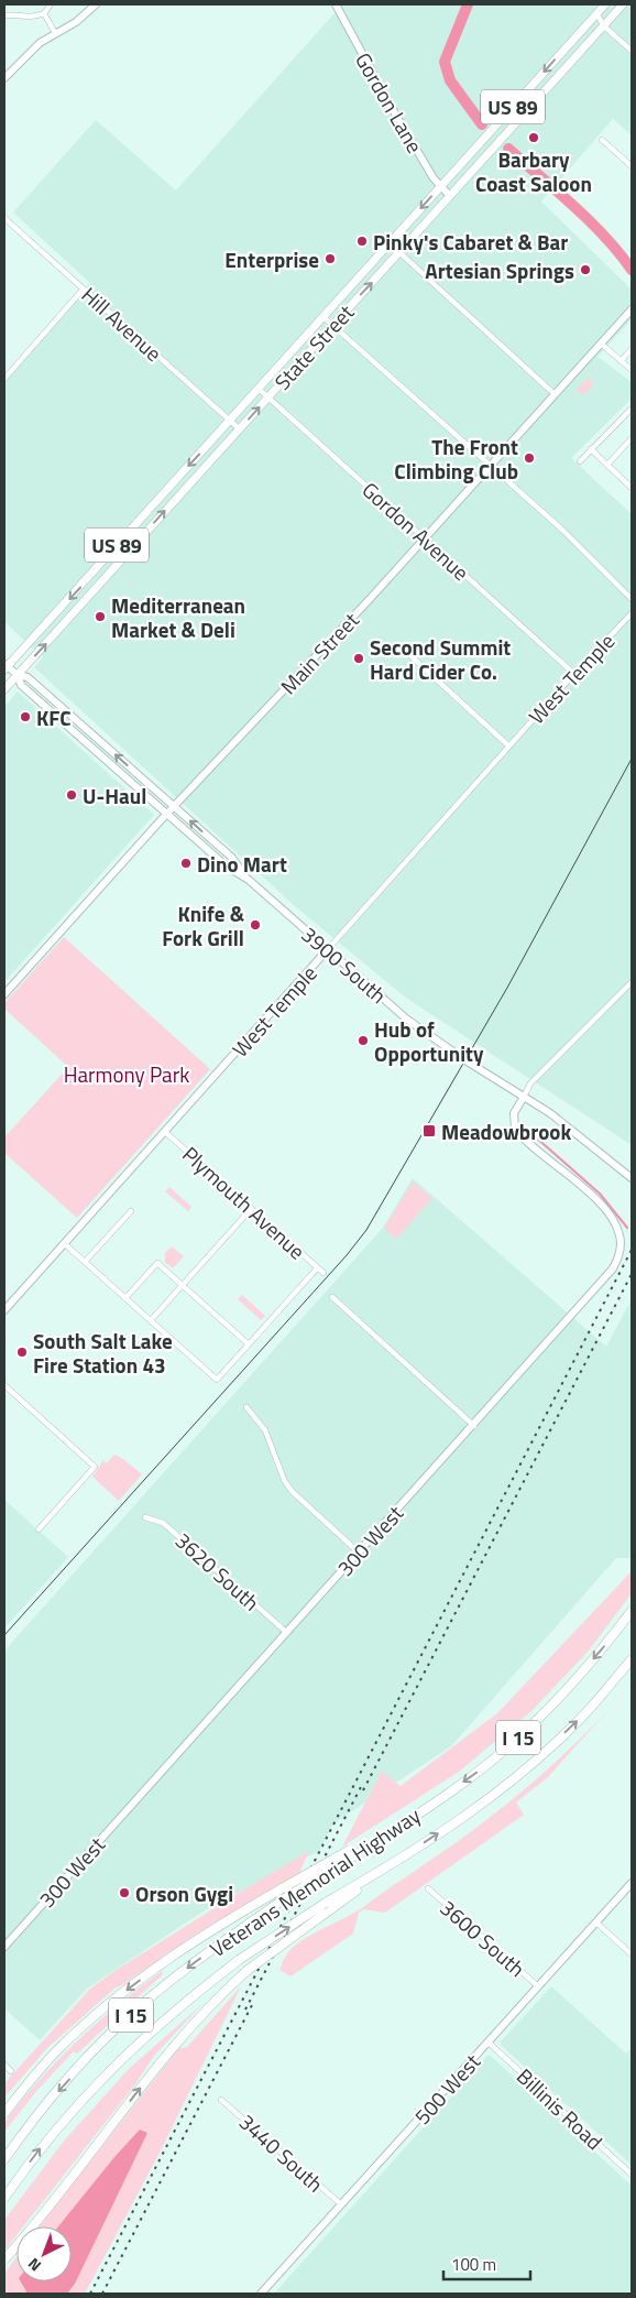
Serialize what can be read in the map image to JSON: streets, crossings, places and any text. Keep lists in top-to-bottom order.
{
  "streets": {
    "highway": ["I 15", "Veterans Memorial Highway"],
    "main road": ["US 89", "State Street"],
    "street": [
      "Gordon Lane",
      "Hill Avenue",
      "Gordon Avenue",
      "Main Street",
      "West Temple",
      "3900 South",
      "Plymouth Avenue",
      "300 West",
      "3620 South",
      "3600 South",
      "500 West",
      "Billinis Road",
      "3440 South"
    ]
  },
  "crossings": [
    ["Gordon Lane", "State Street"],
    ["Hill Avenue", "State Street"],
    ["State Street", "Gordon Avenue"],
    ["State Street", "3900 South"],
    ["Gordon Avenue", "Main Street"],
    ["Gordon Avenue", "West Temple"],
    ["Main Street", "3900 South"],
    ["West Temple", "3900 South"],
    ["West Temple", "Plymouth Avenue"],
    ["3900 South", "300 West"],
    ["300 West", "3620 South"],
    ["3600 South", "500 West"],
    ["500 West", "Billinis Road"],
    ["500 West", "3440 South"]
  ],
  "parks": ["Harmony Park"],
  "places": {
    "other": [
      "Barbary Coast Saloon",
      "Pinky's Cabaret & Bar",
      "Enterprise",
      "Artesian Springs",
      "The Front Climbing Club",
      "Mediterranean Market & Deli",
      "Second Summit Hard Cider Co.",
      "KFC",
      "U-Haul",
      "Dino Mart",
      "Knife & Fork Grill",
      "Hub of Opportunity",
      "South Salt Lake Fire Station 43",
      "Orson Gygi"
    ],
    "transit": ["Meadowbrook"]
  },
  "scale_bar": "100 m",
  "north": "bottom left"
}
